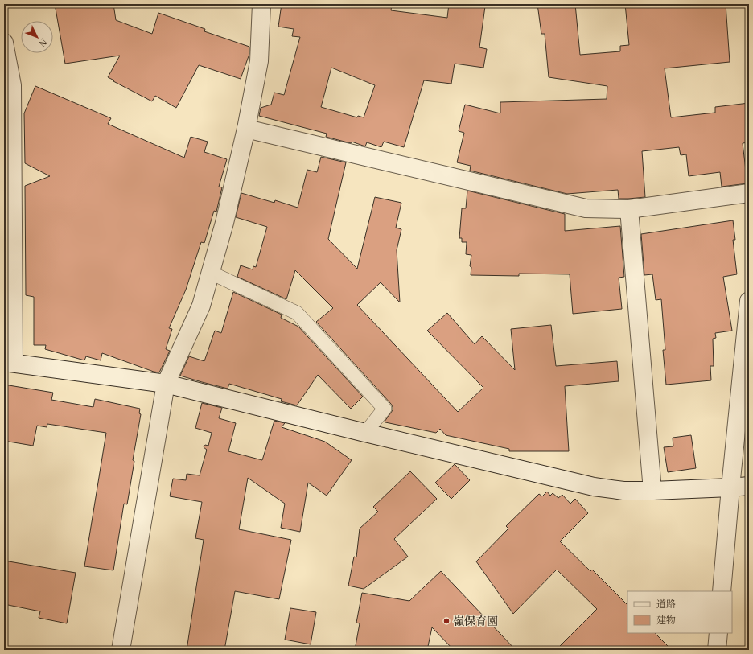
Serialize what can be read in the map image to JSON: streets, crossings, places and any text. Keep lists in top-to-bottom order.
{
  "places": ["嶺保育園"],
  "legend": ["道路", "建物"],
  "north": "bottom right"
}
